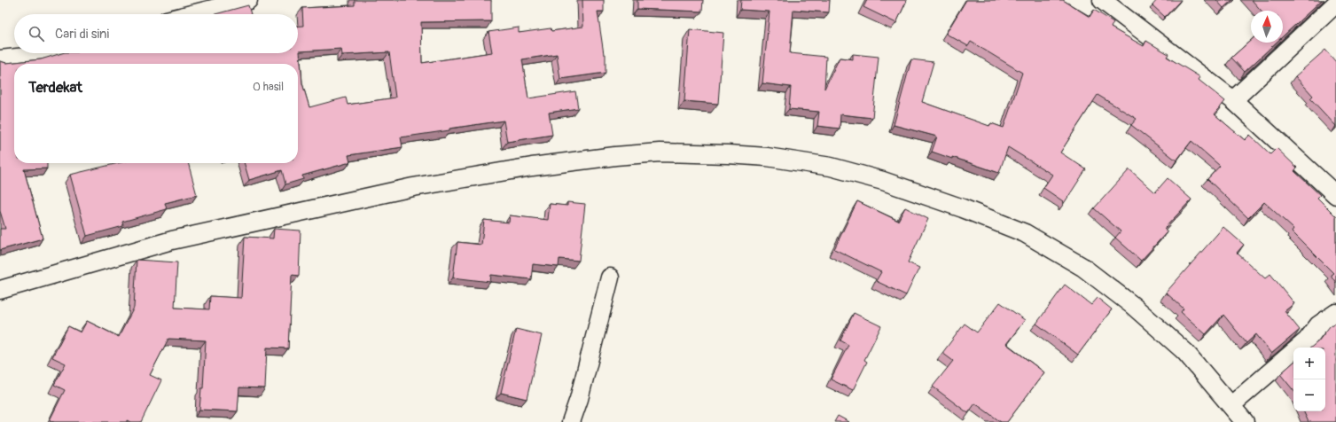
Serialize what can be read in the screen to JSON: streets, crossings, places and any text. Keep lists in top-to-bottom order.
{
  "north": "top",
  "page": {
    "search": "Cari di sini",
    "heading": ["Terdekat", "0 hasil"],
    "map_buttons": ["+", "−"]
  }
}
